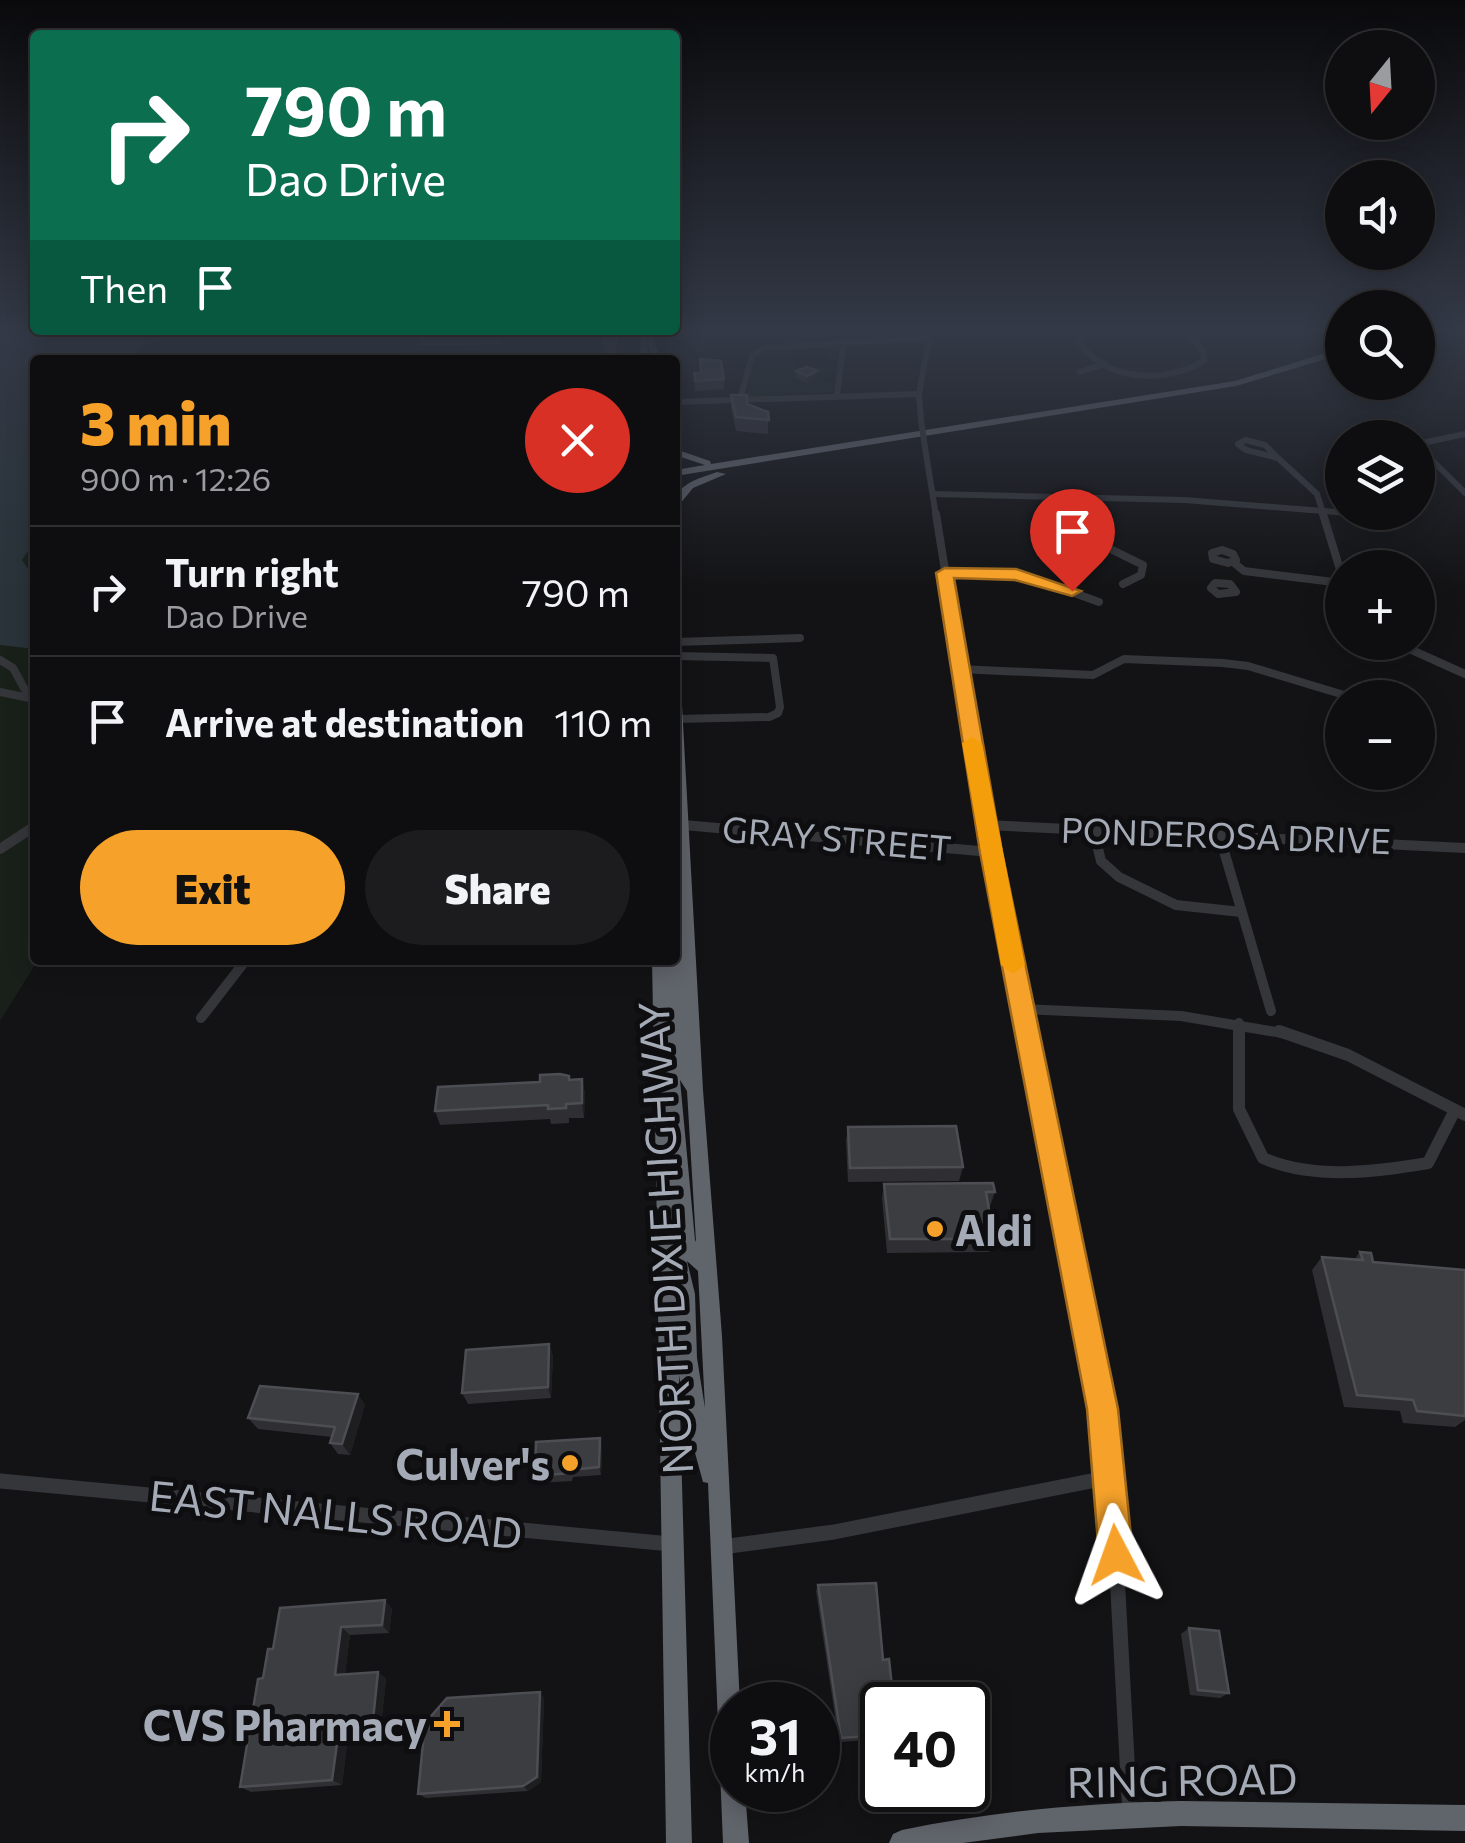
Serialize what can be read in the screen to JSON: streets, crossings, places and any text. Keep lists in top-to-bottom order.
{
  "streets": {
    "highway": ["NORTH DIXIE HIGHWAY", "RING ROAD"],
    "street": ["PONDEROSA DRIVE", "GRAY STREET", "EAST NALLS ROAD"]
  },
  "crossings": [
    ["NORTH DIXIE HIGHWAY", "EAST NALLS ROAD"]
  ],
  "places": {
    "other": ["Aldi", "Culver's"],
    "health": ["CVS Pharmacy"]
  },
  "north": "bottom",
  "page": {
    "map_buttons": ["+", "−"],
    "turn": ["790 m", "Dao Drive"],
    "then": "Then",
    "heading": ["3 min", "900 m · 12:26"],
    "list": [
      {
        "name": "Turn right",
        "note": "Dao Drive",
        "value": "790 m"
      },
      {
        "name": "Arrive at destination",
        "value": "110 m"
      }
    ],
    "buttons": ["Exit", "Share"],
    "speed": "31 km/h",
    "limit": "40"
  }
}
